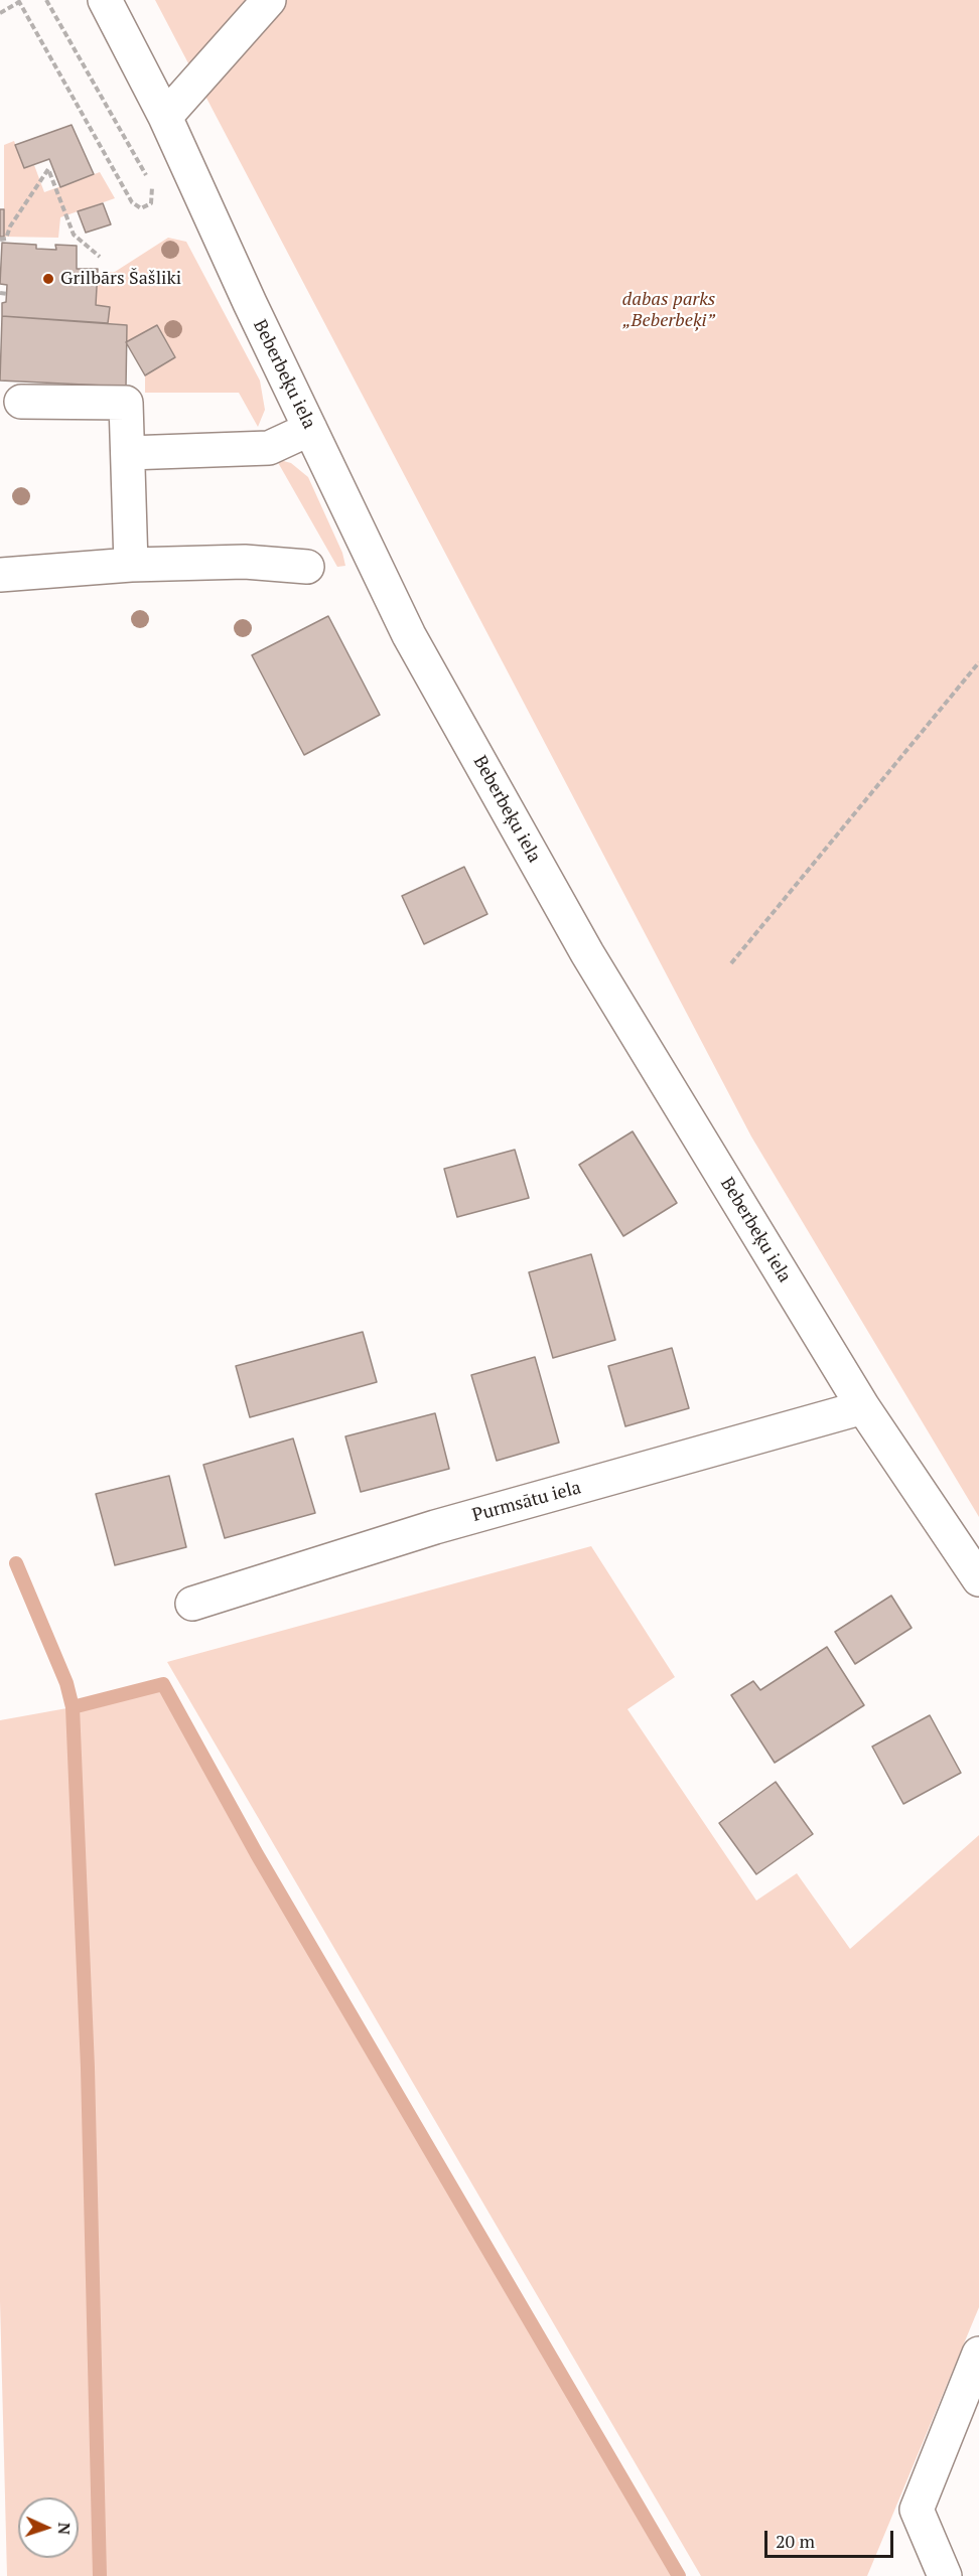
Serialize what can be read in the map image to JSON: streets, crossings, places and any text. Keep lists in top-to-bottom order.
{
  "streets": {
    "street": ["Beberbeķu iela", "Purmsātu iela"]
  },
  "crossings": [
    ["Beberbeķu iela", "Purmsātu iela"]
  ],
  "parks": ["dabas parks „Beberbeķi”"],
  "places": ["Grilbārs Šašliki"],
  "scale_bar": "20 m",
  "north": "right"
}
